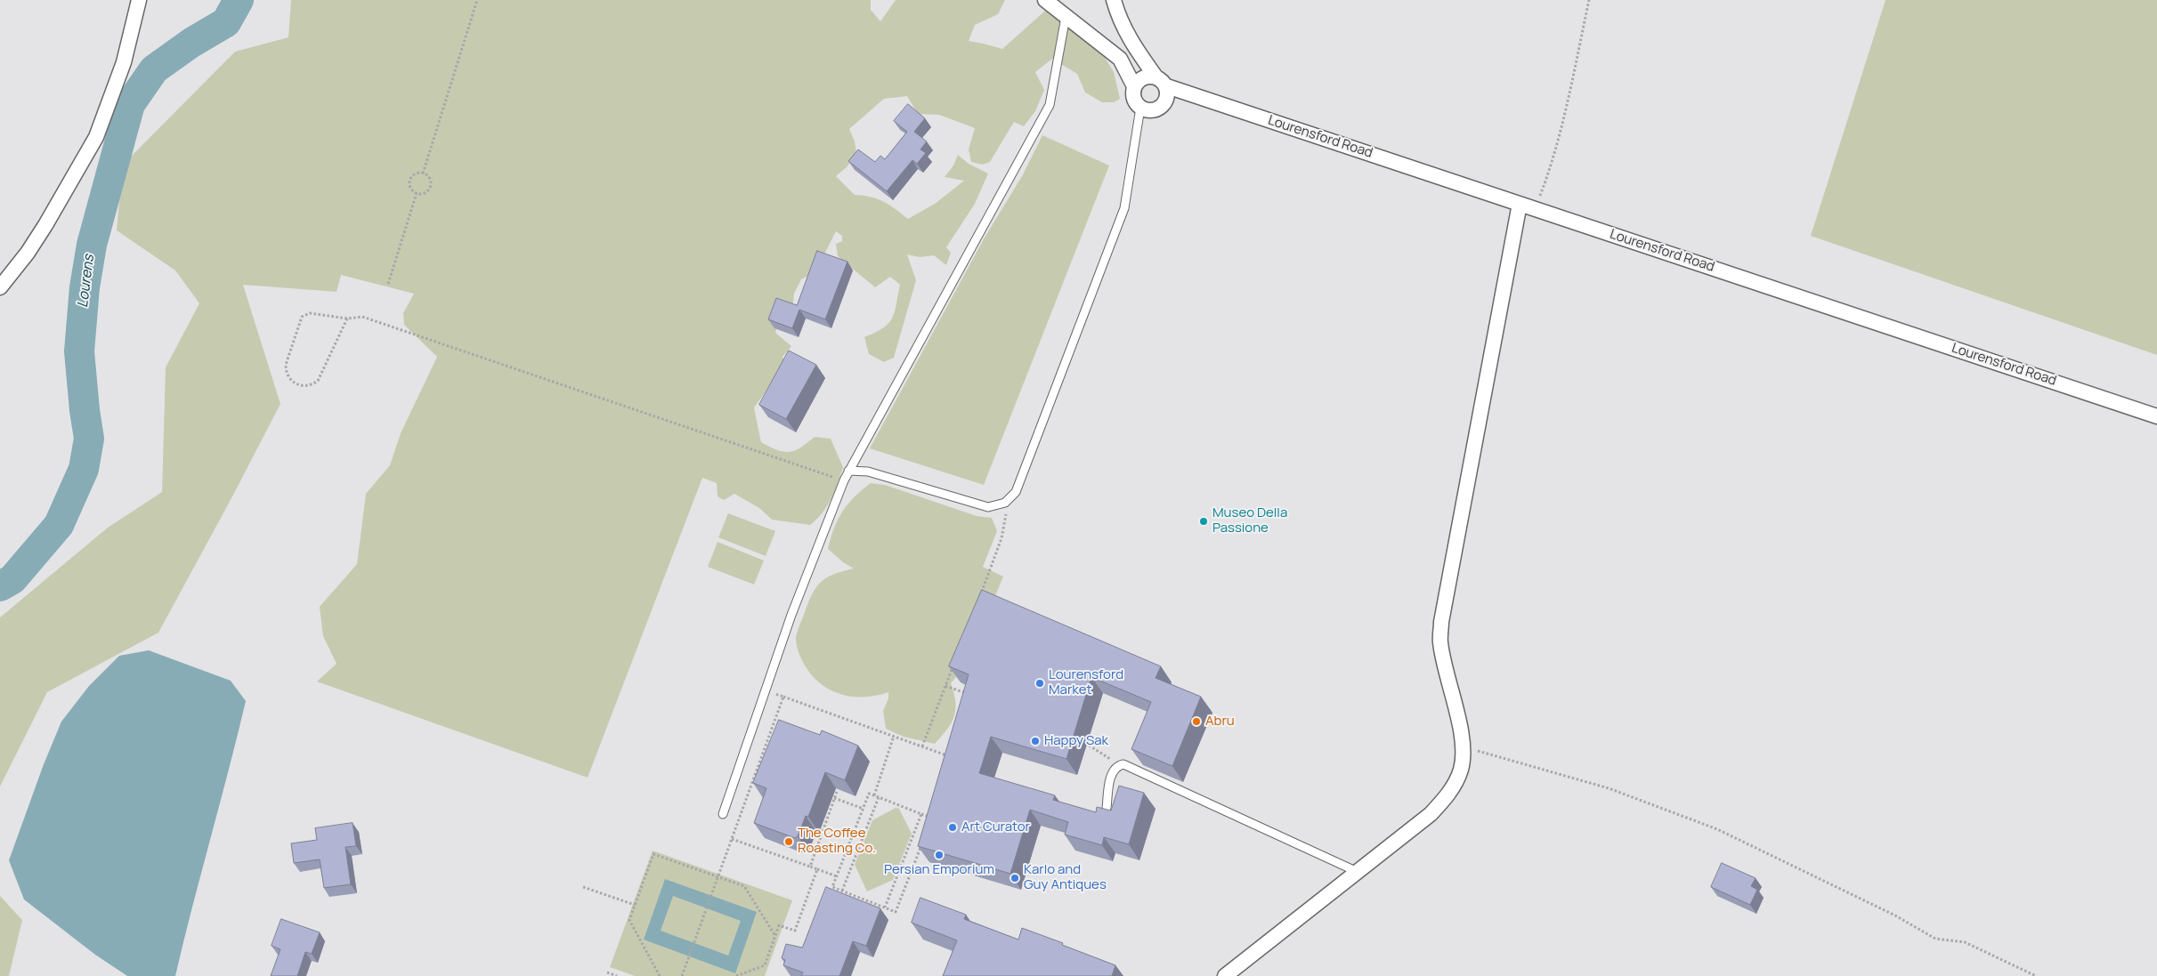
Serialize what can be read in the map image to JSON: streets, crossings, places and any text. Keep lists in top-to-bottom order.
{
  "streets": {
    "street": ["Lourensford Road"]
  },
  "water": ["Lourens"],
  "places": [
    "Museo Della Passione",
    "Lourensford Market",
    "Abru",
    "Happy Sak",
    "Art Curator",
    "The Coffee Roasting Co.",
    "Persian Emporium",
    "Karlo and Guy Antiques"
  ]
}
